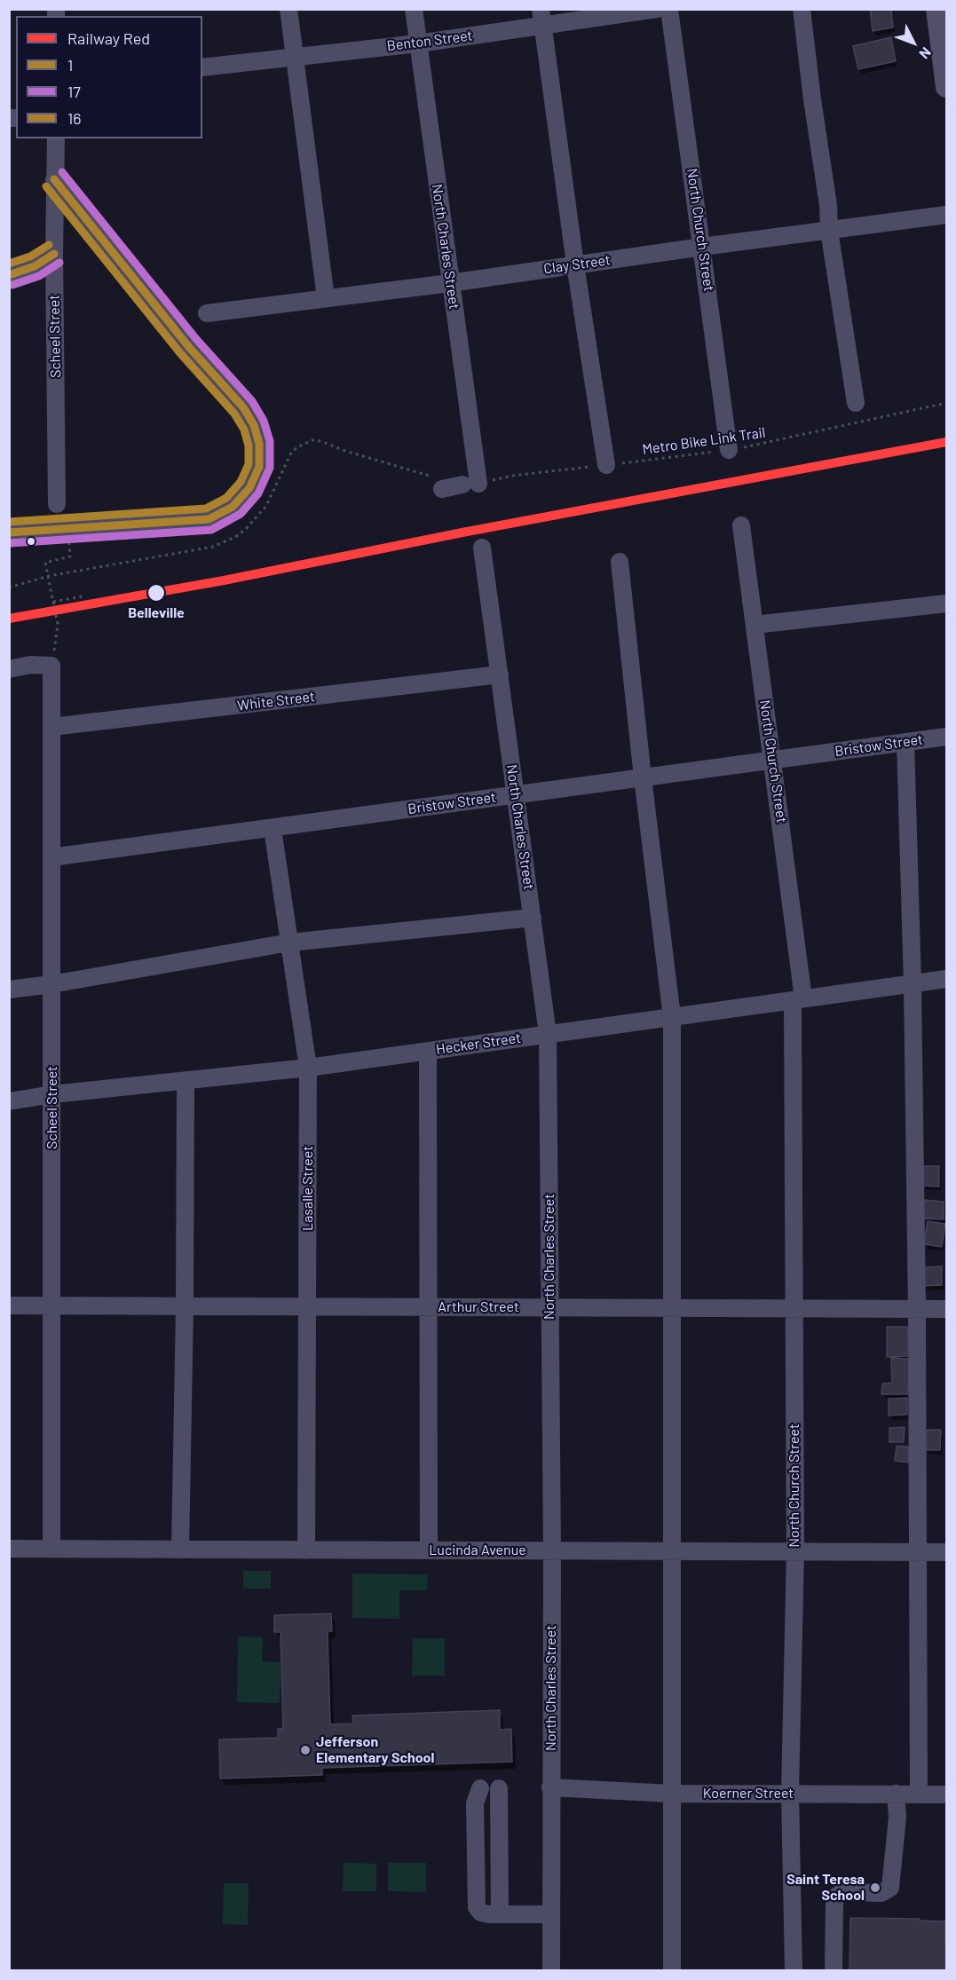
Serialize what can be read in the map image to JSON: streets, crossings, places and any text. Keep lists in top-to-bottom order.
{
  "streets": {
    "street": [
      "Benton Street",
      "North Church Street",
      "North Charles Street",
      "Clay Street",
      "Scheel Street",
      "White Street",
      "Bristow Street",
      "Hecker Street",
      "Lasalle Street",
      "Arthur Street",
      "Lucinda Avenue",
      "Koerner Street"
    ],
    "path": ["Metro Bike Link Trail"]
  },
  "crossings": [
    ["Benton Street", "North Charles Street"],
    ["North Church Street", "Clay Street"],
    ["North Church Street", "Metro Bike Link Trail"],
    ["North Church Street", "Bristow Street"],
    ["North Church Street", "Hecker Street"],
    ["North Church Street", "Arthur Street"],
    ["North Church Street", "Lucinda Avenue"],
    ["North Church Street", "Koerner Street"],
    ["North Charles Street", "Clay Street"],
    ["North Charles Street", "Metro Bike Link Trail"],
    ["North Charles Street", "White Street"],
    ["North Charles Street", "Bristow Street"],
    ["North Charles Street", "Hecker Street"],
    ["North Charles Street", "Arthur Street"],
    ["North Charles Street", "Lucinda Avenue"],
    ["North Charles Street", "Koerner Street"],
    ["Scheel Street", "White Street"],
    ["Scheel Street", "Bristow Street"],
    ["Scheel Street", "Hecker Street"],
    ["Scheel Street", "Arthur Street"],
    ["Scheel Street", "Lucinda Avenue"],
    ["Bristow Street", "Lasalle Street"],
    ["Hecker Street", "Lasalle Street"],
    ["Lasalle Street", "Arthur Street"],
    ["Lasalle Street", "Lucinda Avenue"]
  ],
  "places": ["Belleville", "Jefferson Elementary School", "Saint Teresa School"],
  "lines": [
    "transit line 17",
    "transit line 1",
    "transit line 16",
    "rail line Red"
  ],
  "legend": [
    "Railway Red",
    "1",
    "17",
    "16"
  ],
  "north": "bottom right"
}
